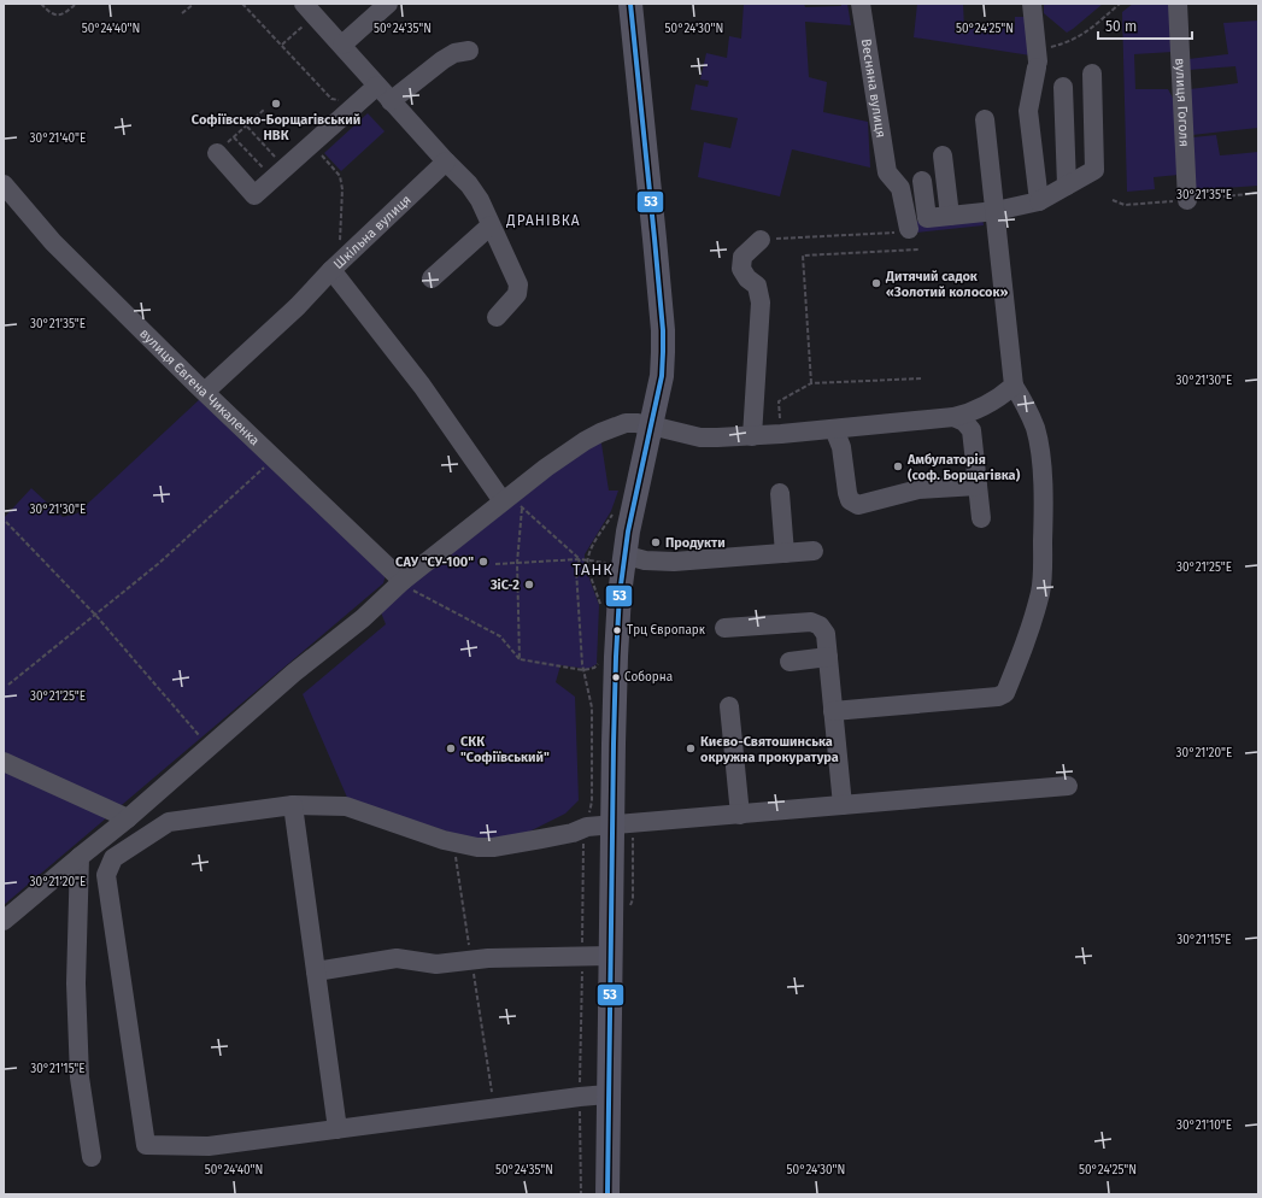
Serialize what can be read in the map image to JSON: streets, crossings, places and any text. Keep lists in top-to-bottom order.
{
  "streets": {
    "street": [
      "Весняна вулиця",
      "вулиця Гоголя",
      "Шкільна вулиця",
      "вулиця Євгена Чикаленка"
    ]
  },
  "districts": ["ДРАНІВКА", "ТАНК"],
  "places": [
    "Софіївсько-Борщагівський НВК",
    "Дитячий садок «Золотий колосок»",
    "Амбулаторія (соф. Борщагівка)",
    "Продукти",
    "САУ \"СУ-100\"",
    "ЗіС-2",
    "Трц Європарк",
    "Соборна",
    "СКК \"Софіївський\"",
    "Києво-Святошинська окружна прокуратура"
  ],
  "lines": ["transit line 53"],
  "scale_bar": "50 m",
  "coordinates": [
    "50°24'40\"N",
    "50°24'35\"N",
    "50°24'30\"N",
    "50°24'25\"N",
    "30°21'40\"E",
    "30°21'35\"E",
    "30°21'30\"E",
    "30°21'25\"E",
    "30°21'20\"E",
    "30°21'15\"E",
    "30°21'10\"E"
  ]
}
